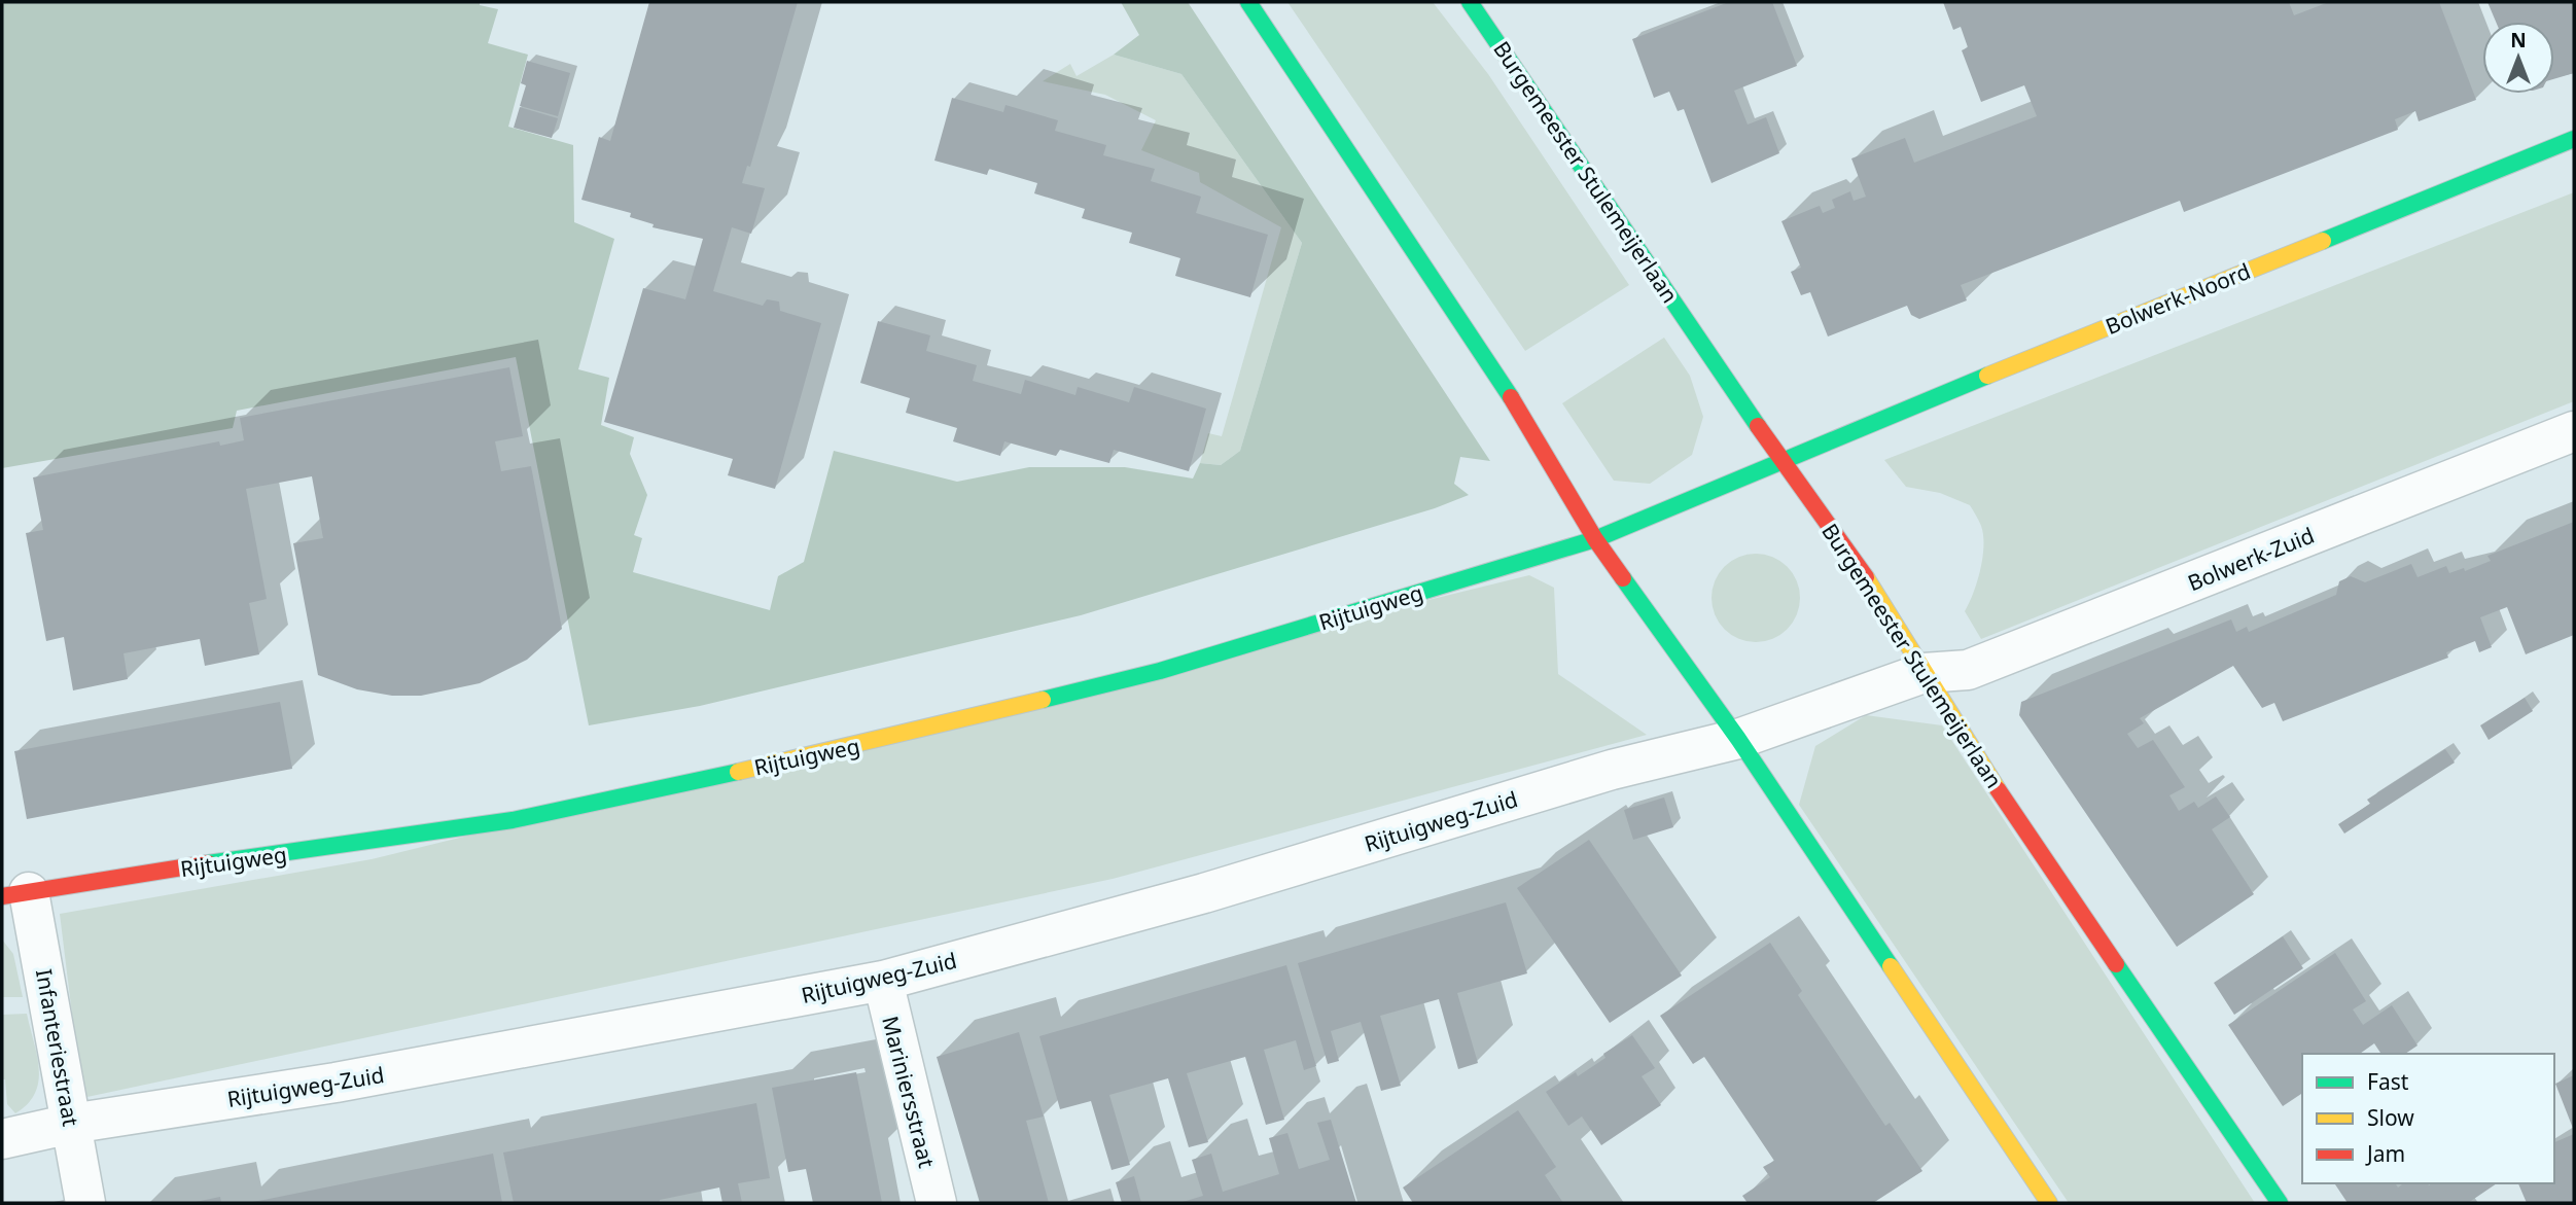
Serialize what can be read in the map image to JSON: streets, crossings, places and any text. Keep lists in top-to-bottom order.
{
  "streets": {
    "main road": ["Burgemeester Stulemeijerlaan", "Bolwerk-Noord", "Rijtuigweg"],
    "street": [
      "Bolwerk-Zuid",
      "Rijtuigweg-Zuid",
      "Infanteriestraat",
      "Mariniersstraat"
    ]
  },
  "crossings": [
    ["Burgemeester Stulemeijerlaan", "Bolwerk-Noord"],
    ["Burgemeester Stulemeijerlaan", "Bolwerk-Zuid"],
    ["Bolwerk-Noord", "Rijtuigweg"],
    ["Bolwerk-Zuid", "Rijtuigweg-Zuid"],
    ["Rijtuigweg", "Infanteriestraat"],
    ["Rijtuigweg-Zuid", "Infanteriestraat"],
    ["Rijtuigweg-Zuid", "Mariniersstraat"]
  ],
  "legend": ["Fast", "Slow", "Jam"],
  "north": "top"
}
